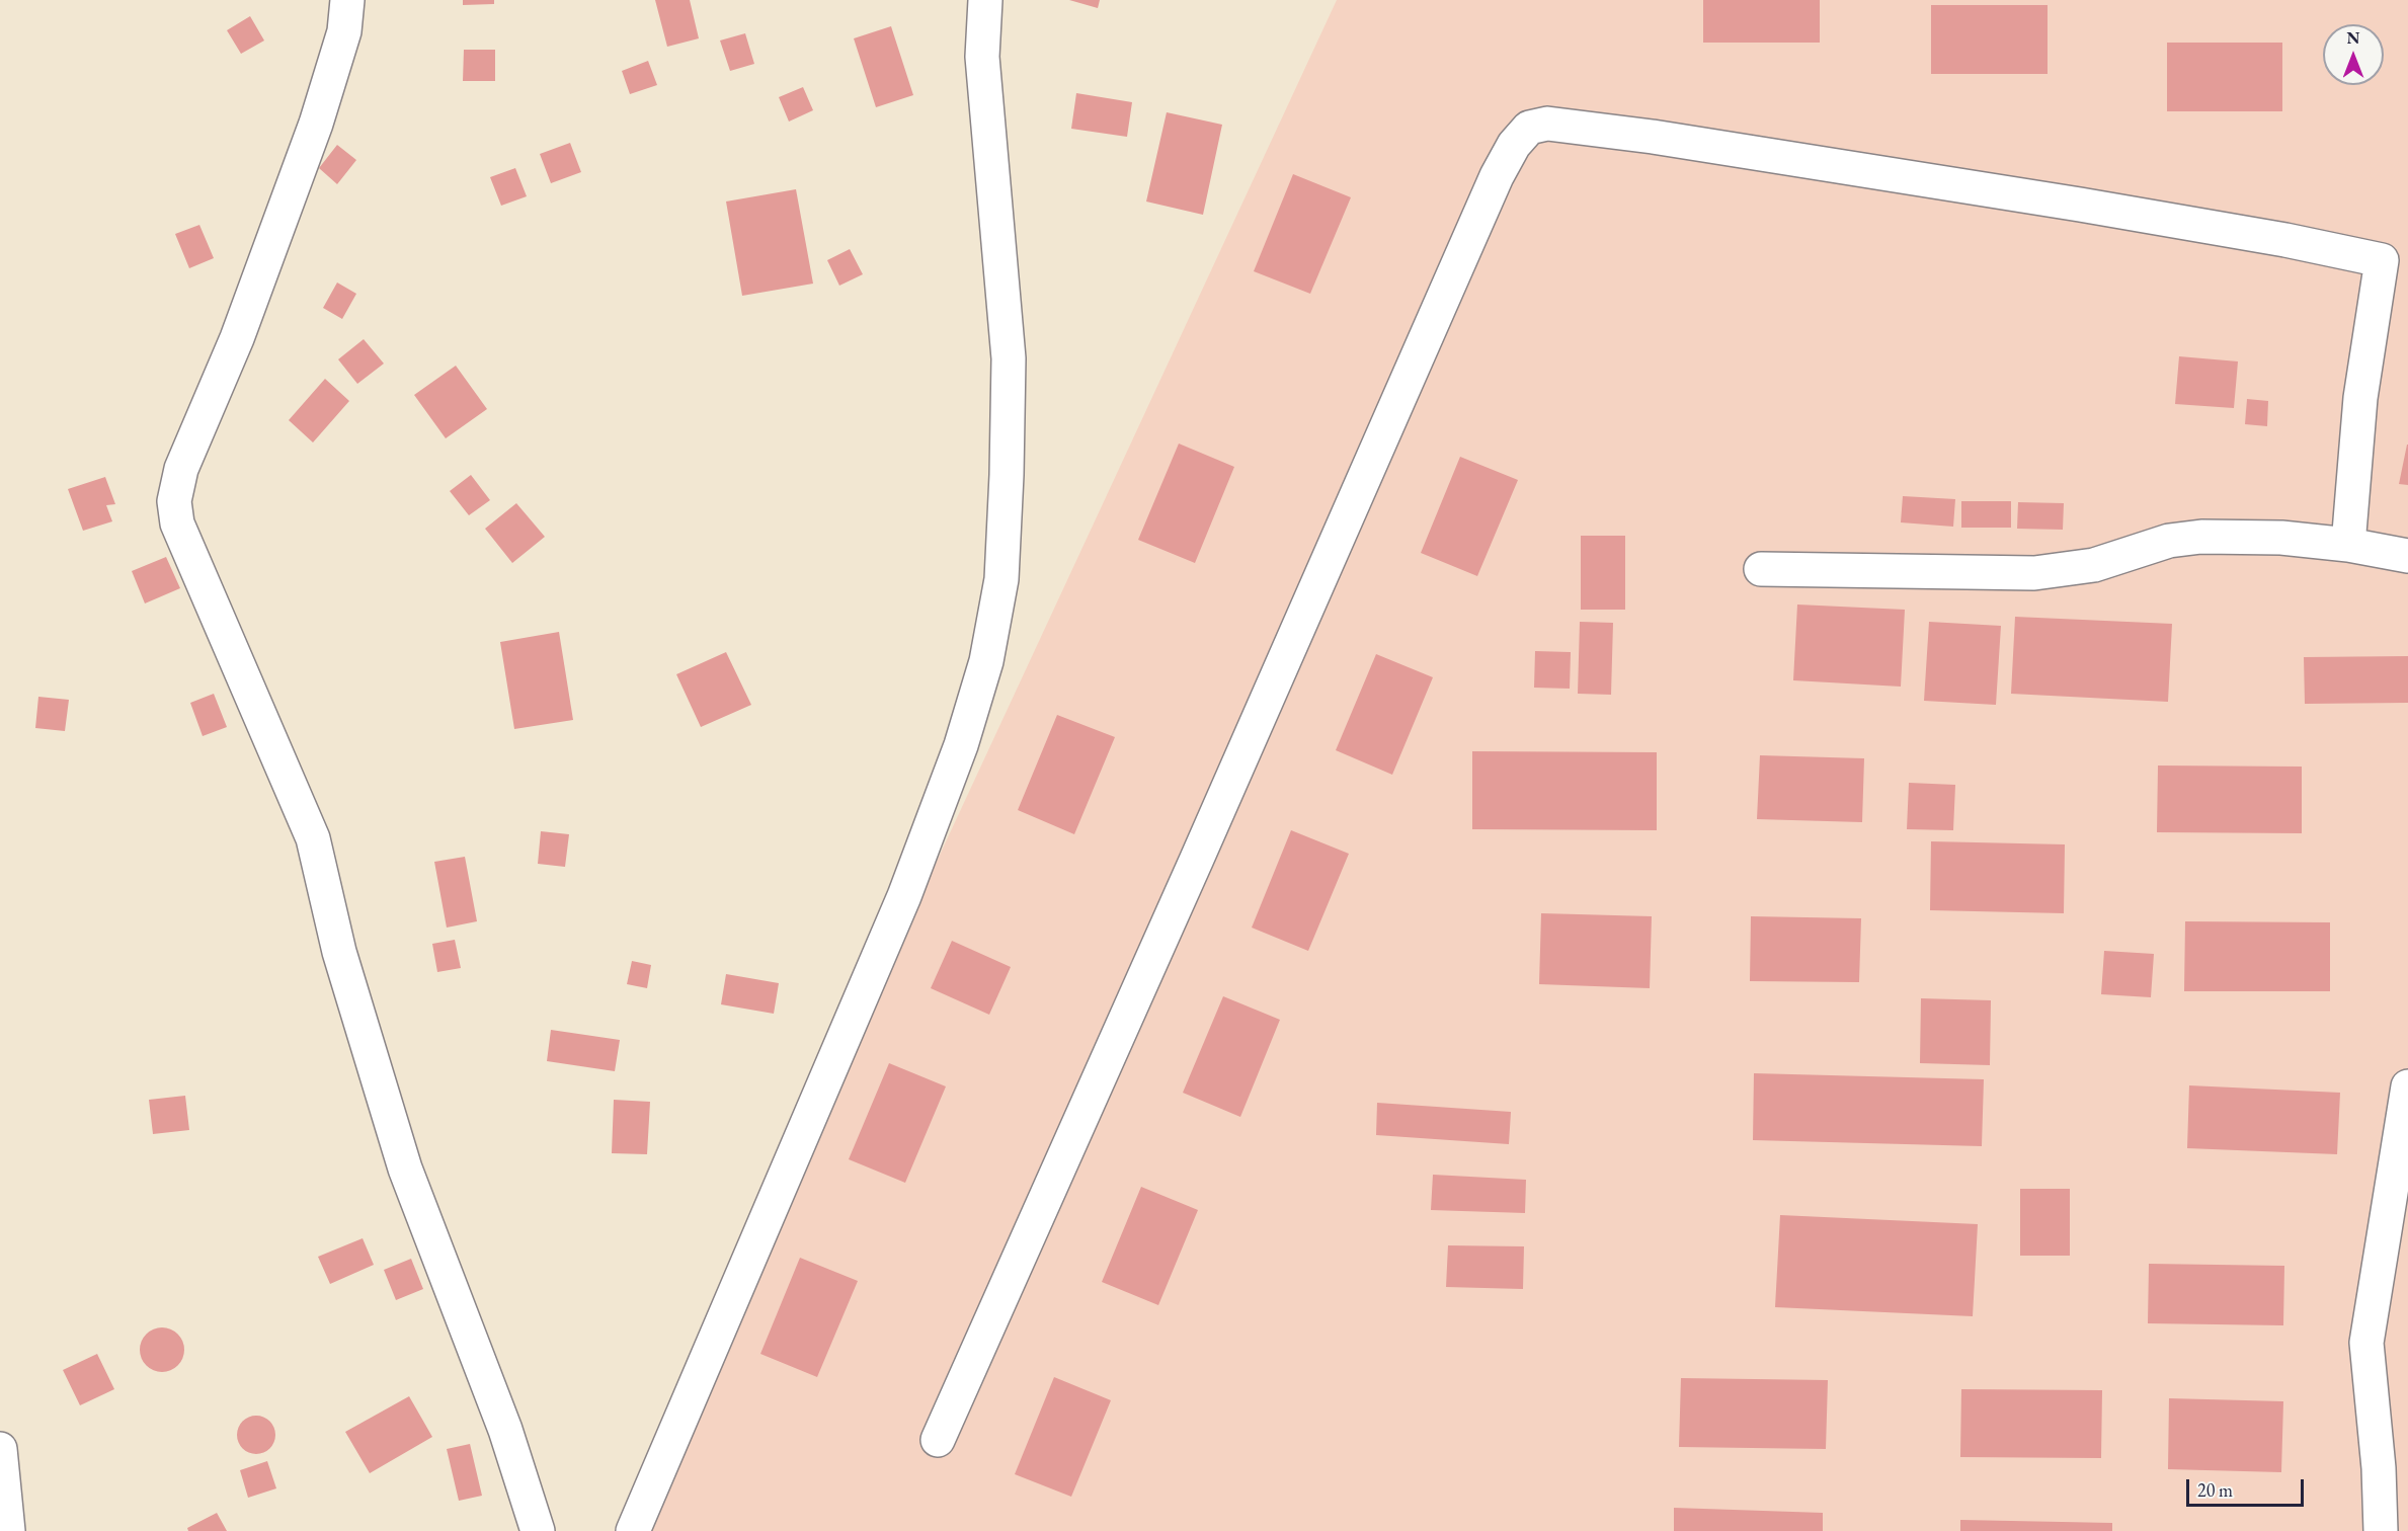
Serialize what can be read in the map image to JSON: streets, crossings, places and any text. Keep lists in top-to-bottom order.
{
  "scale_bar": "20 m",
  "north": "top"
}
